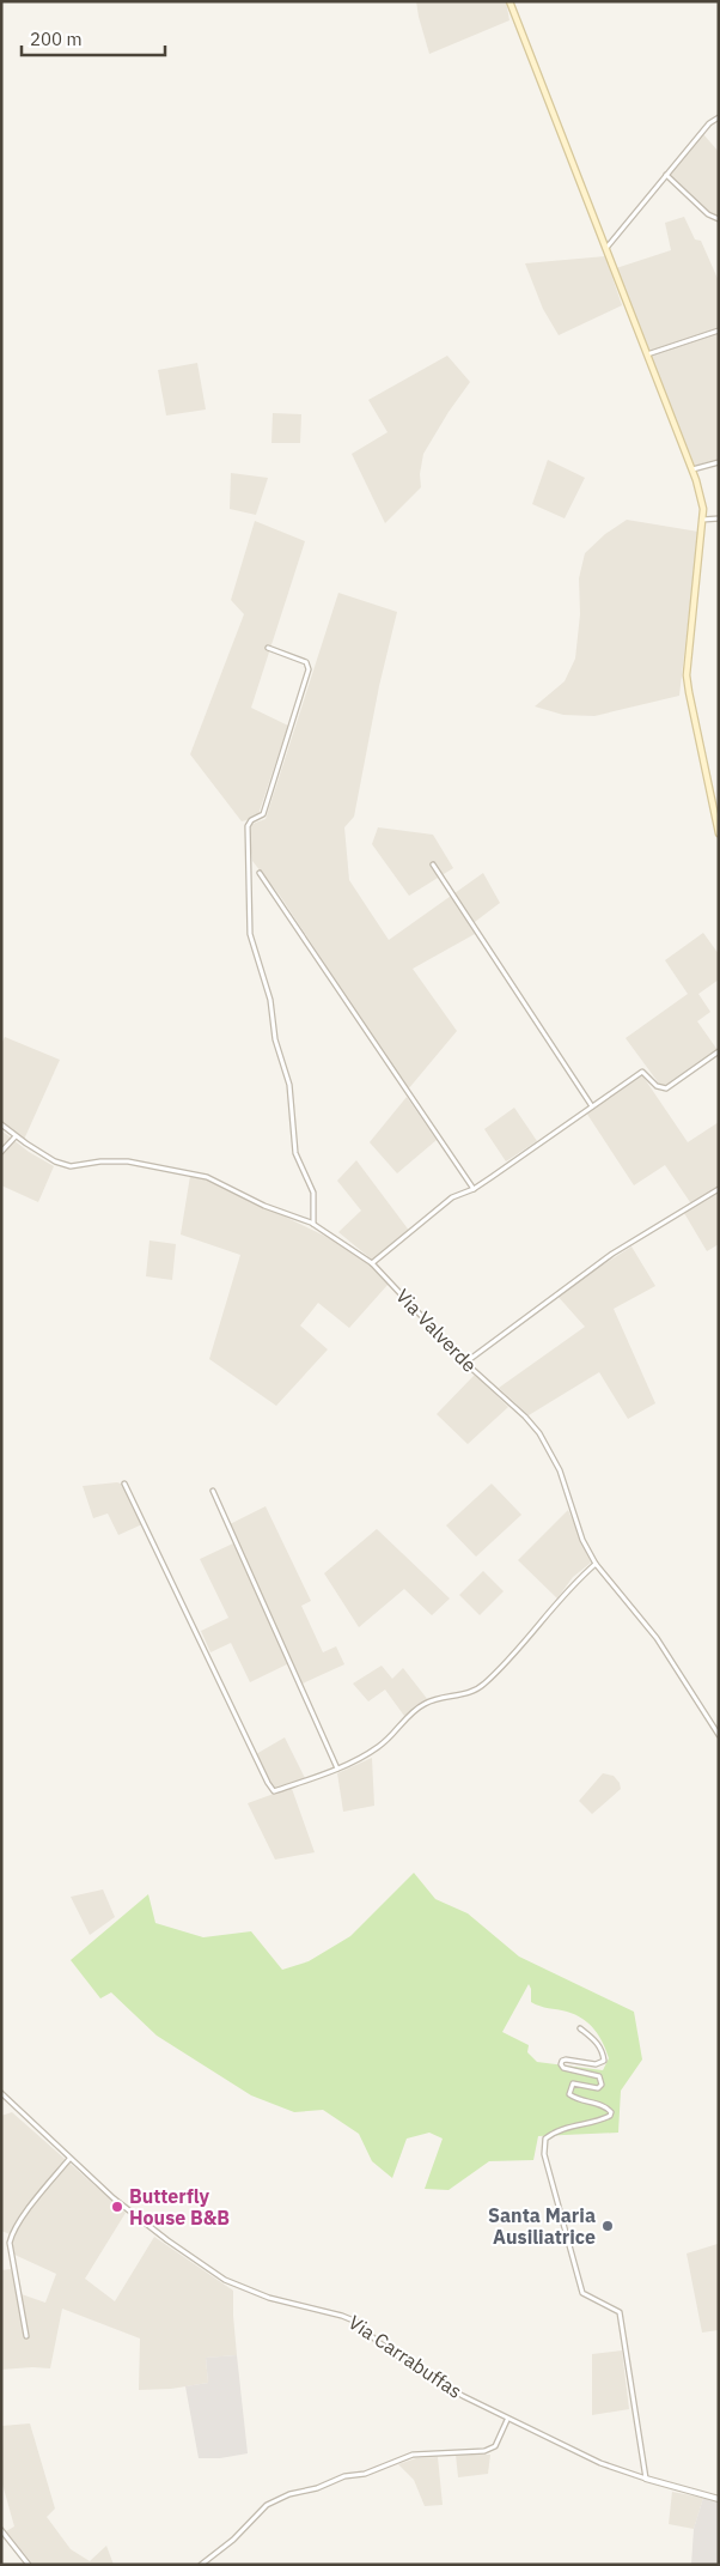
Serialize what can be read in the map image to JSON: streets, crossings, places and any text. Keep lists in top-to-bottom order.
{
  "streets": {
    "street": ["Via Valverde", "Via Carrabuffas"]
  },
  "places": ["Butterfly House B&B", "Santa Maria Ausiliatrice"],
  "scale_bar": "200 m"
}
